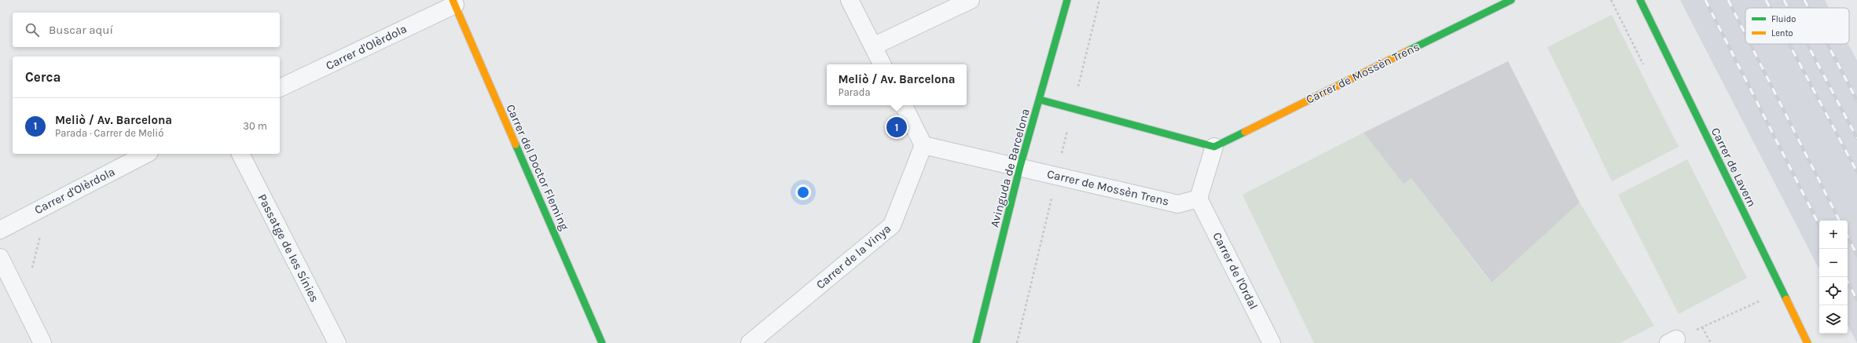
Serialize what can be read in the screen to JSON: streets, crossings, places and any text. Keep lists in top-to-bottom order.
{
  "streets": {
    "street": [
      "Carrer d'Olèrdola",
      "Carrer de Mossèn Trens",
      "Carrer del Doctor Fleming",
      "Carrer de Lavern",
      "Avinguda de Barcelona",
      "Passatge de les Sínies",
      "Carrer de la Vinya",
      "Carrer de l'Ordal"
    ]
  },
  "crossings": [
    ["Carrer d'Olèrdola", "Carrer del Doctor Fleming"],
    ["Carrer de Mossèn Trens", "Avinguda de Barcelona"],
    ["Carrer de Mossèn Trens", "Carrer de la Vinya"],
    ["Carrer de Mossèn Trens", "Carrer de l'Ordal"]
  ],
  "legend": ["Fluido", "Lento"],
  "page": {
    "search": "Buscar aquí",
    "heading": "Cerca",
    "popup": ["Meliò / Av. Barcelona", "Parada"],
    "list": [
      {
        "mark": "1",
        "name": "Meliò / Av. Barcelona",
        "note": "Parada · Carrer de Melió",
        "value": "30 m"
      }
    ],
    "pins": "1",
    "map_buttons": ["+", "−"]
  }
}
